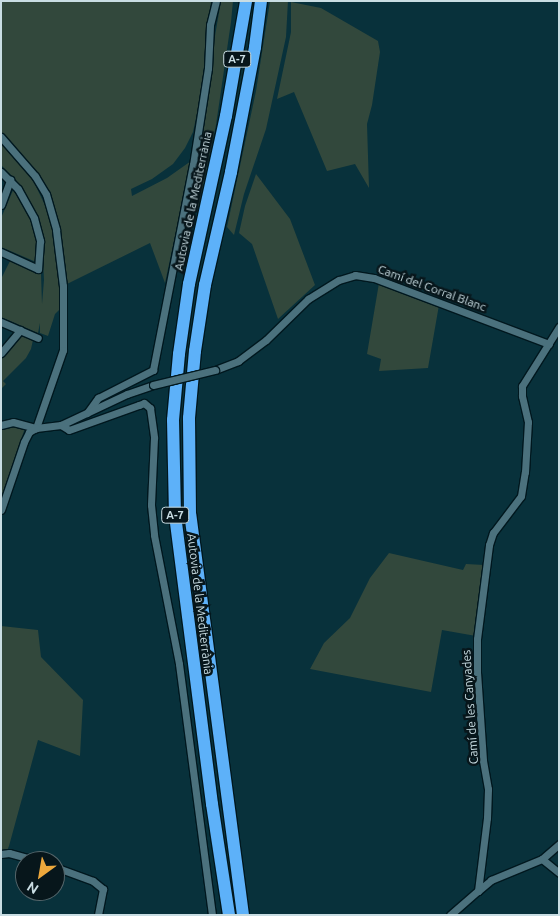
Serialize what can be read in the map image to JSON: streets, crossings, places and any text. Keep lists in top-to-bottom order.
{
  "streets": {
    "highway": ["A-7", "Autovia de la Mediterrània"],
    "street": ["Camí del Corral Blanc", "Camí de les Canyades"]
  },
  "crossings": [
    ["Camí del Corral Blanc", "Camí de les Canyades"]
  ],
  "north": "bottom left"
}
